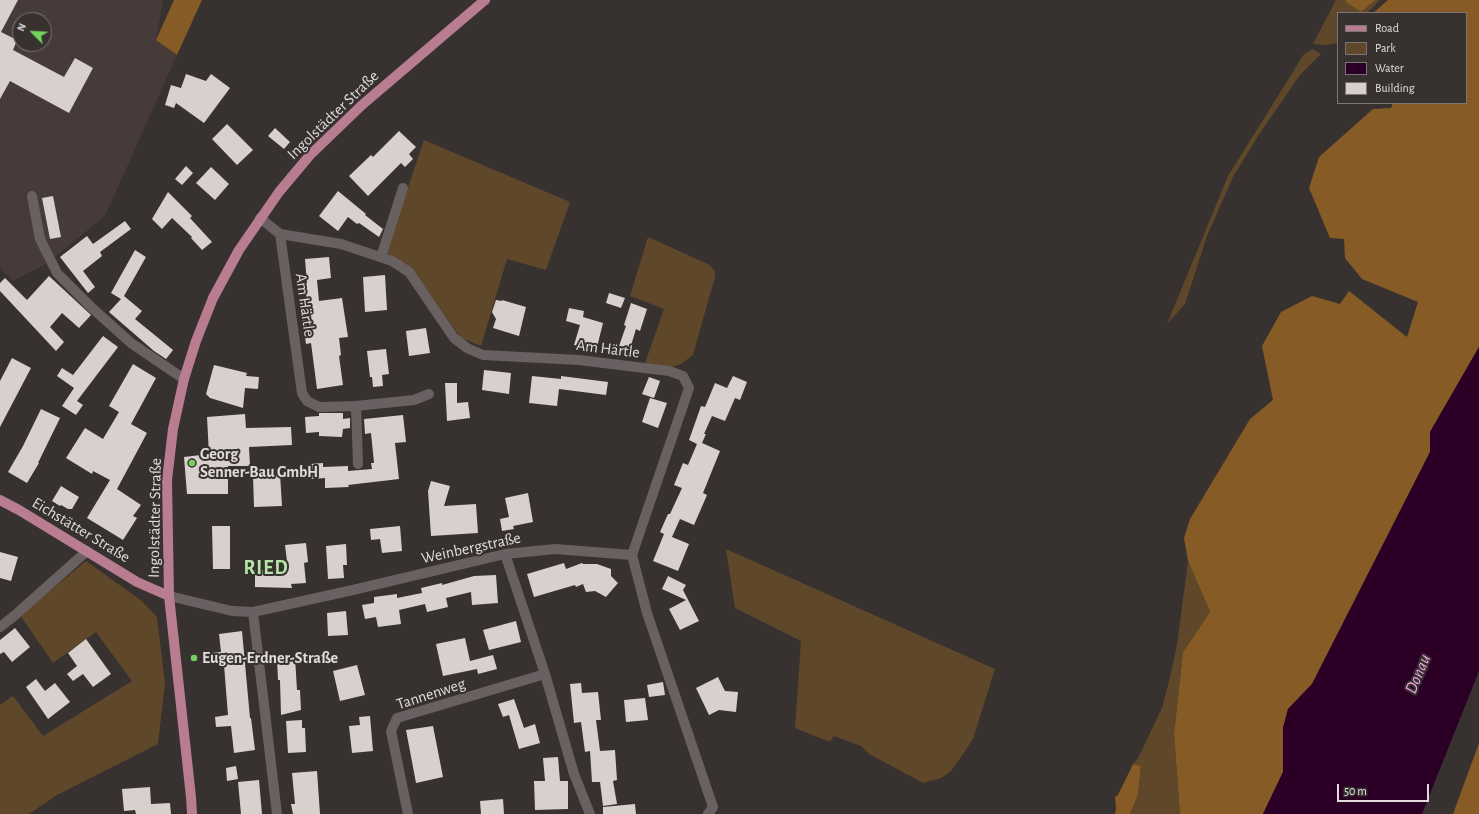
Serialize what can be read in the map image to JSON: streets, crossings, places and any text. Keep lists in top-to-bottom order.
{
  "streets": {
    "main road": ["Ingolstädter Straße", "Eichstätter Straße"],
    "street": ["Am Härtle", "Weinbergstraße", "Tannenweg"]
  },
  "crossings": [
    ["Ingolstädter Straße", "Am Härtle"],
    ["Ingolstädter Straße", "Eichstätter Straße"],
    ["Ingolstädter Straße", "Weinbergstraße"],
    ["Am Härtle", "Weinbergstraße"],
    ["Eichstätter Straße", "Weinbergstraße"]
  ],
  "districts": ["RIED"],
  "water": ["Donau"],
  "places": ["Georg Senner-Bau GmbH", "Eugen-Erdner-Straße"],
  "legend": [
    "Road",
    "Park",
    "Water",
    "Building"
  ],
  "scale_bar": "50 m",
  "north": "top left"
}
